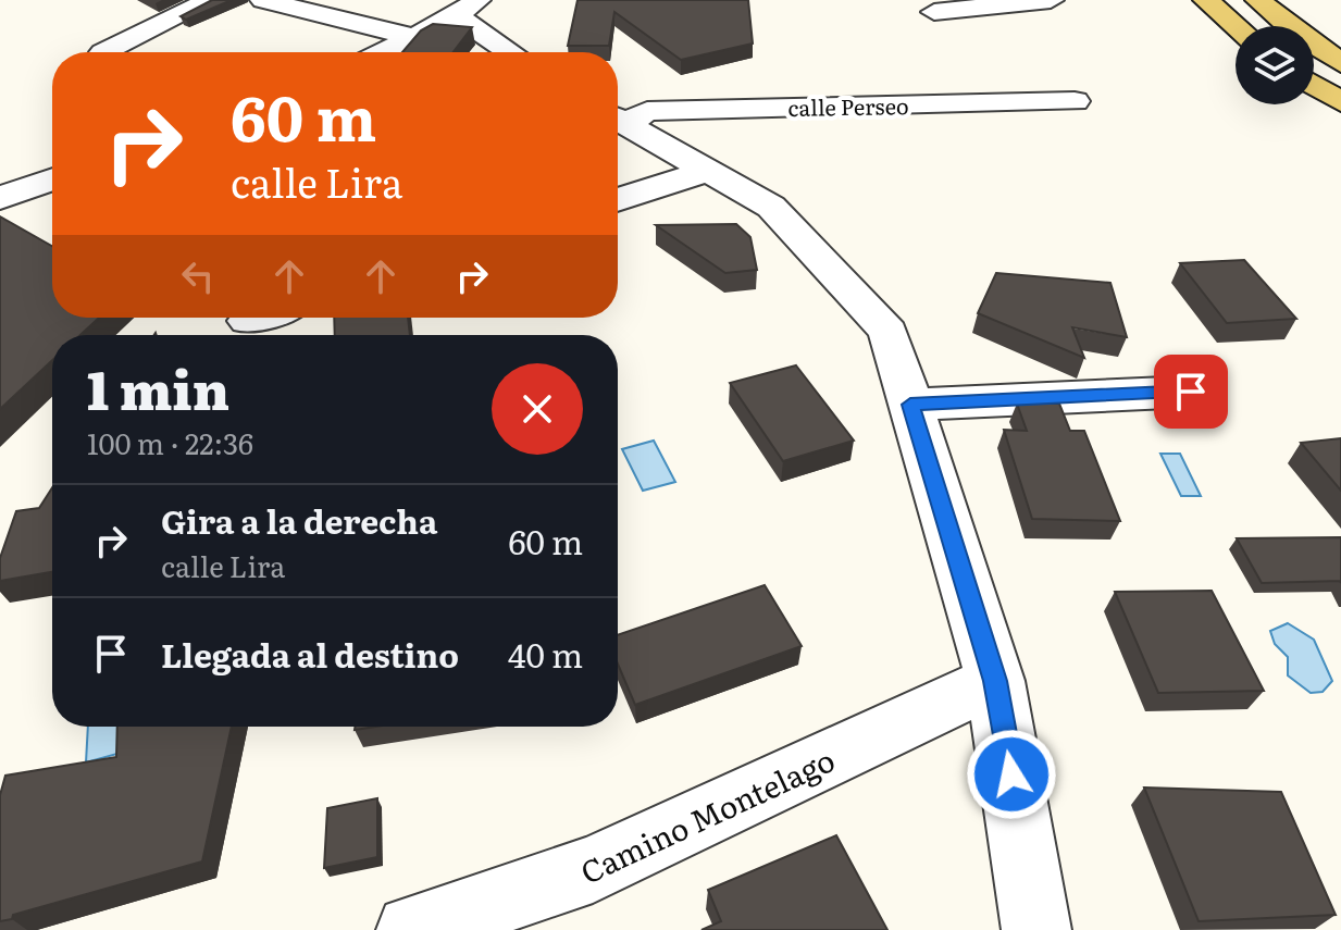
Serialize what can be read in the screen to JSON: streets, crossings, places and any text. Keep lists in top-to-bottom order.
{
  "streets": {
    "street": ["calle Perseo", "Camino Montelago"]
  },
  "page": {
    "turn": ["60 m", "calle Lira"],
    "heading": ["1 min", "100 m · 22:36"],
    "list": [
      {
        "name": "Gira a la derecha",
        "note": "calle Lira",
        "value": "60 m"
      },
      {
        "name": "Llegada al destino",
        "value": "40 m"
      }
    ]
  }
}
